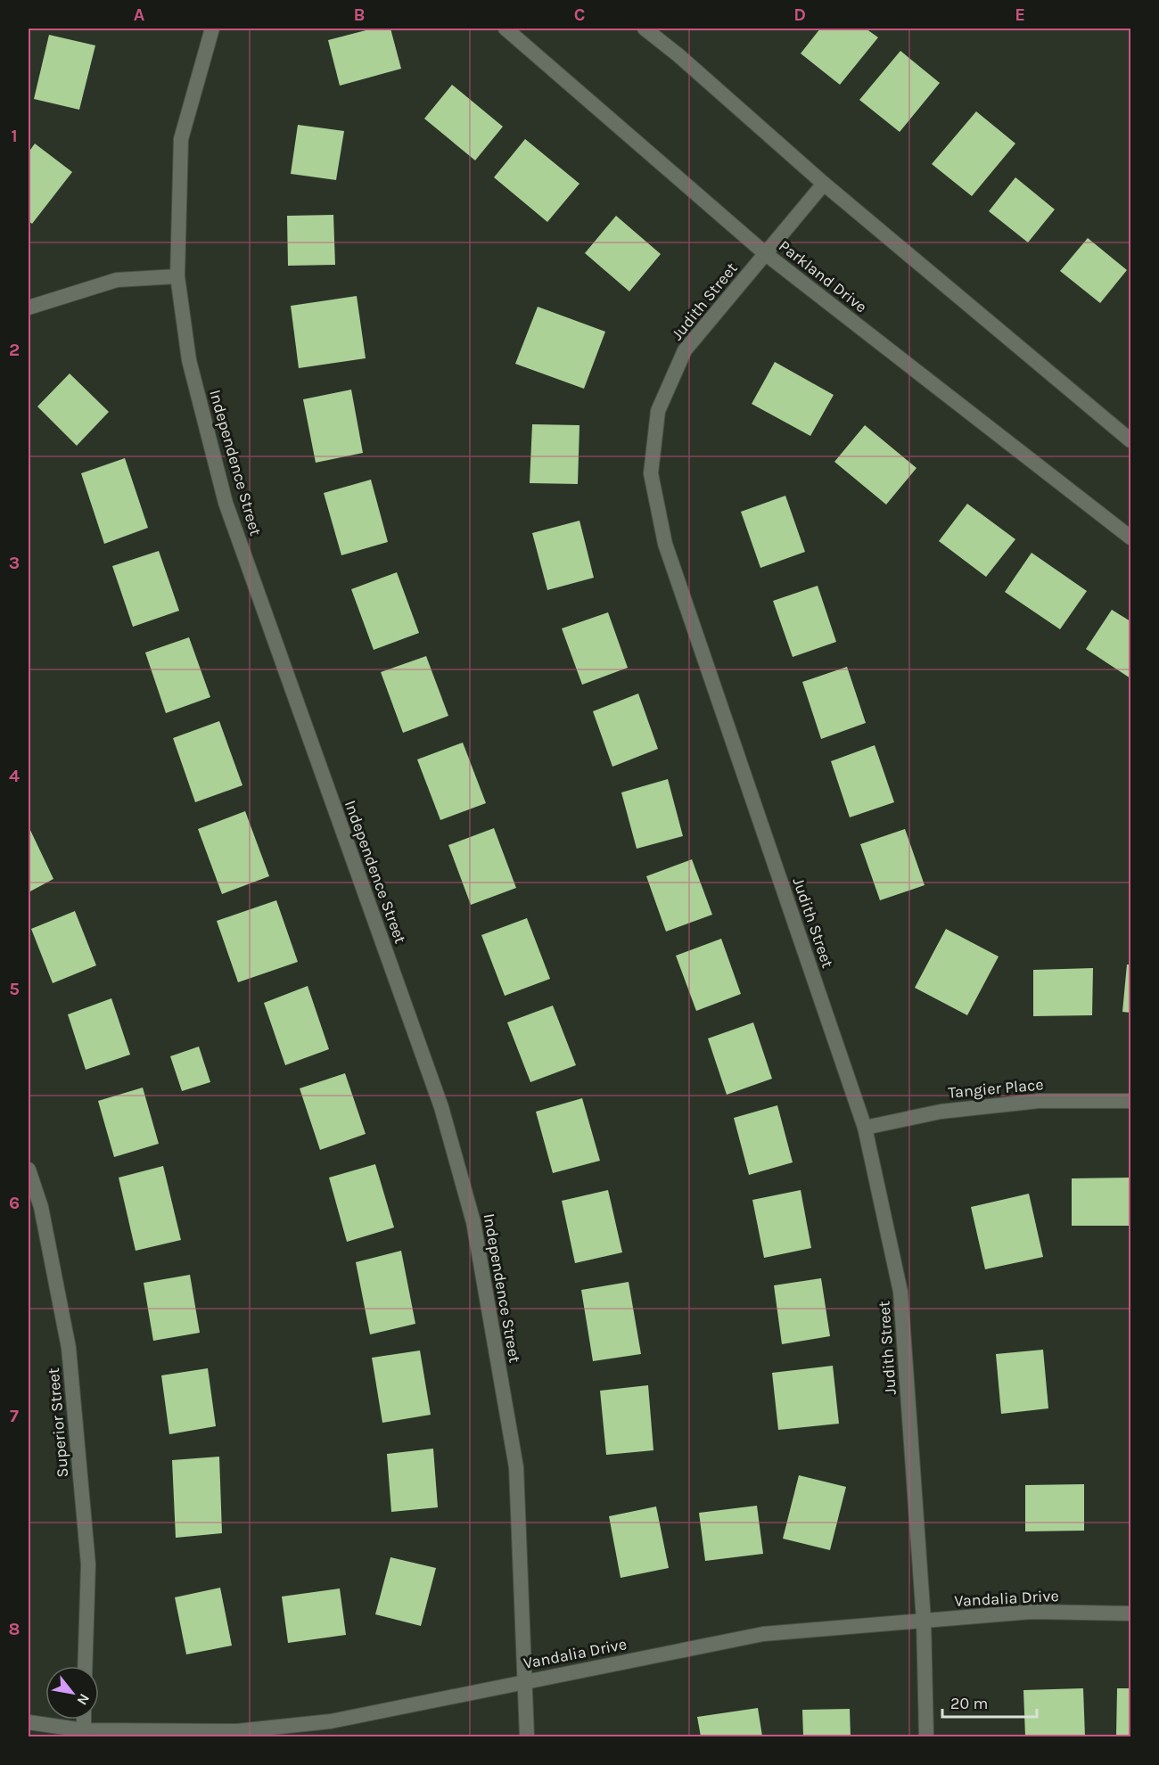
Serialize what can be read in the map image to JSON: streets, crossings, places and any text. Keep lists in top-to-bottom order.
{
  "streets": {
    "street": [
      "Parkland Drive",
      "Judith Street",
      "Independence Street",
      "Tangier Place",
      "Superior Street",
      "Vandalia Drive"
    ]
  },
  "crossings": [
    ["Parkland Drive", "Judith Street"],
    ["Judith Street", "Tangier Place"],
    ["Judith Street", "Vandalia Drive"],
    ["Independence Street", "Vandalia Drive"]
  ],
  "scale_bar": "20 m",
  "north": "bottom right",
  "grid": {
    "columns": [
      "A",
      "B",
      "C",
      "D",
      "E"
    ],
    "rows": [
      "1",
      "2",
      "3",
      "4",
      "5",
      "6",
      "7",
      "8"
    ]
  }
}
